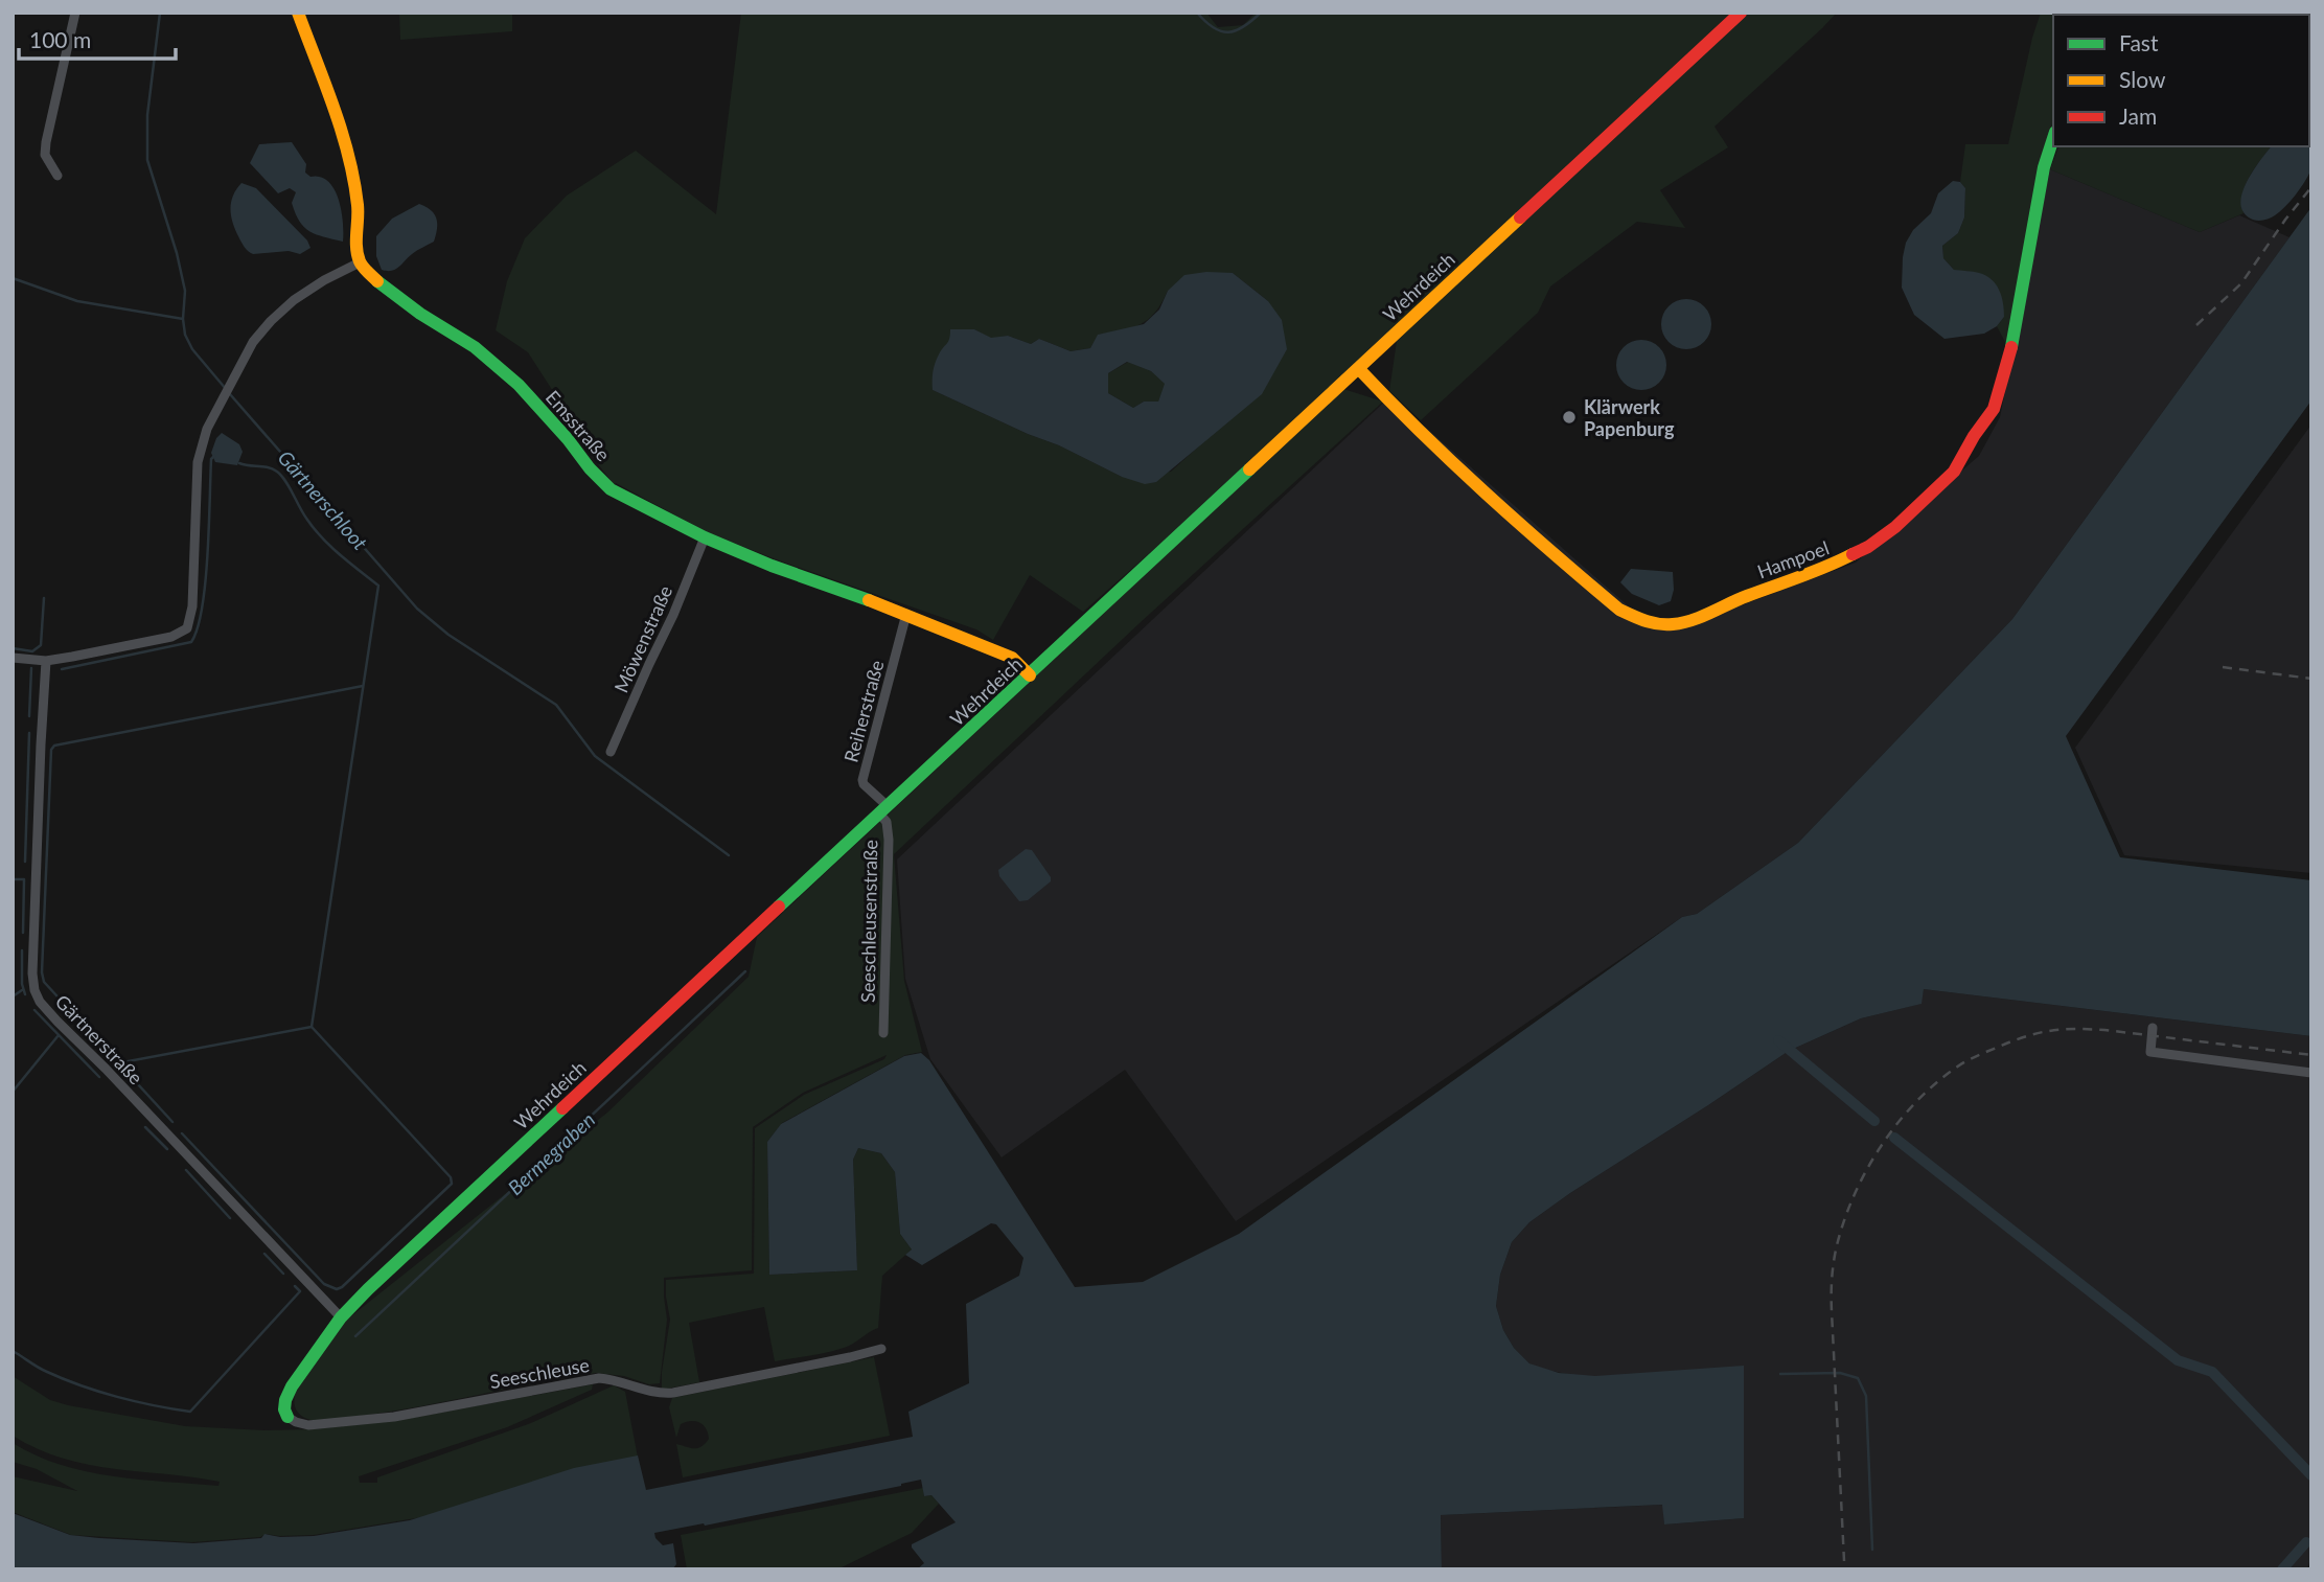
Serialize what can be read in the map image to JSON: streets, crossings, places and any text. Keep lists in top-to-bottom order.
{
  "streets": {
    "street": [
      "Wehrdeich",
      "Emsstraße",
      "Hampoel",
      "Möwenstraße",
      "Reiherstraße",
      "Seeschleusenstraße",
      "Gärtnerstraße",
      "Seeschleuse"
    ]
  },
  "crossings": [
    ["Wehrdeich", "Emsstraße"],
    ["Wehrdeich", "Hampoel"],
    ["Wehrdeich", "Reiherstraße"],
    ["Wehrdeich", "Seeschleusenstraße"],
    ["Wehrdeich", "Gärtnerstraße"],
    ["Wehrdeich", "Seeschleuse"],
    ["Emsstraße", "Möwenstraße"],
    ["Emsstraße", "Reiherstraße"],
    ["Reiherstraße", "Seeschleusenstraße"]
  ],
  "water": ["Gärtnerschloot", "Bermegraben"],
  "places": ["Klärwerk Papenburg"],
  "legend": ["Fast", "Slow", "Jam"],
  "scale_bar": "100 m"
}
